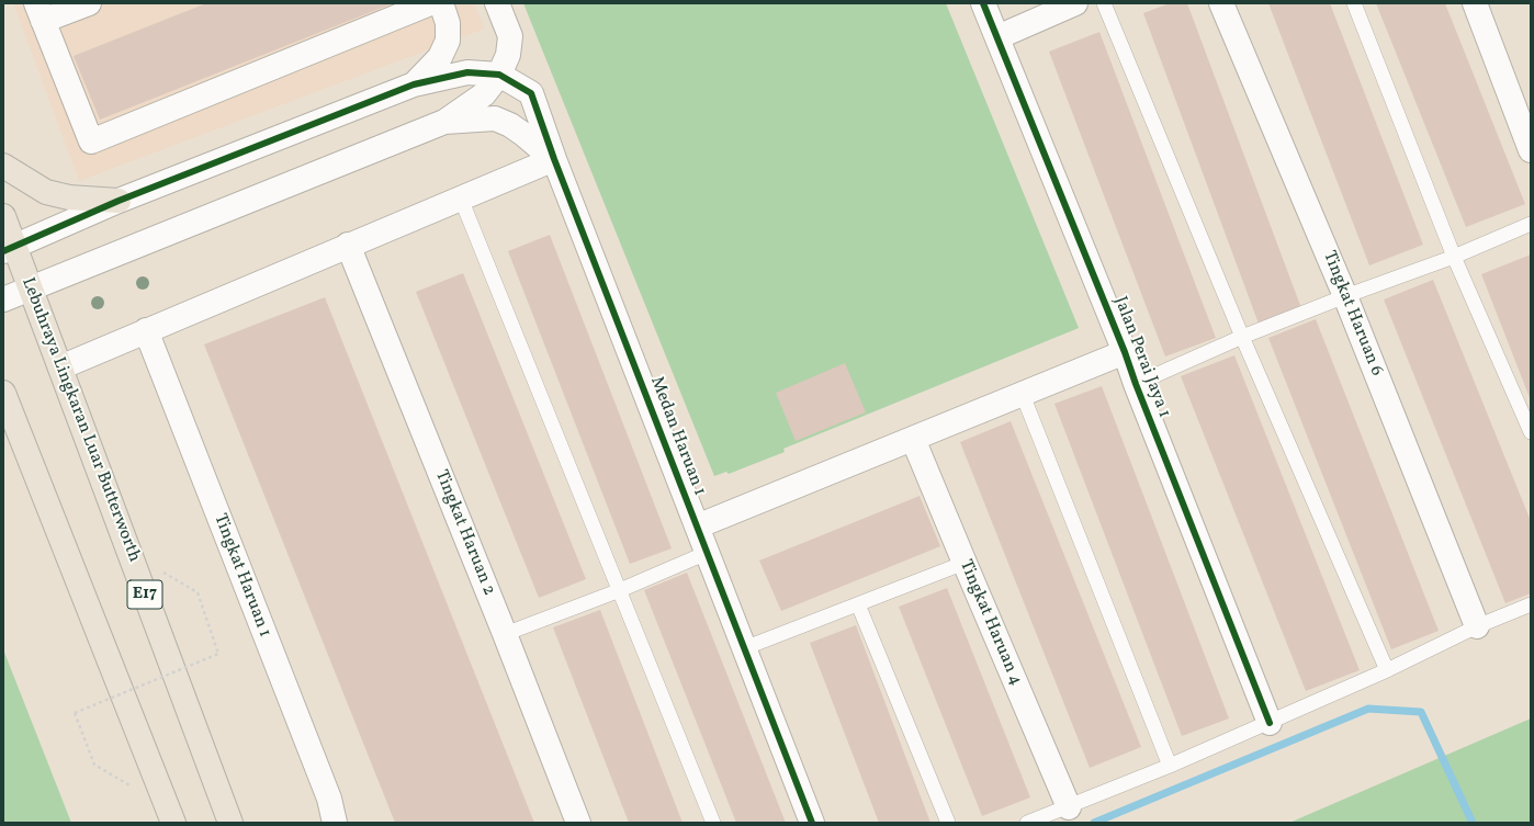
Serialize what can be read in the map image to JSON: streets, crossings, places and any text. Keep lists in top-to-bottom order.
{
  "streets": {
    "highway": ["Lebuhraya Lingkaran Luar Butterworth", "E17"],
    "street": [
      "Tingkat Haruan 6",
      "Jalan Perai Jaya 1",
      "Medan Haruan 1",
      "Tingkat Haruan 2",
      "Tingkat Haruan 1",
      "Tingkat Haruan 4"
    ]
  }
}
